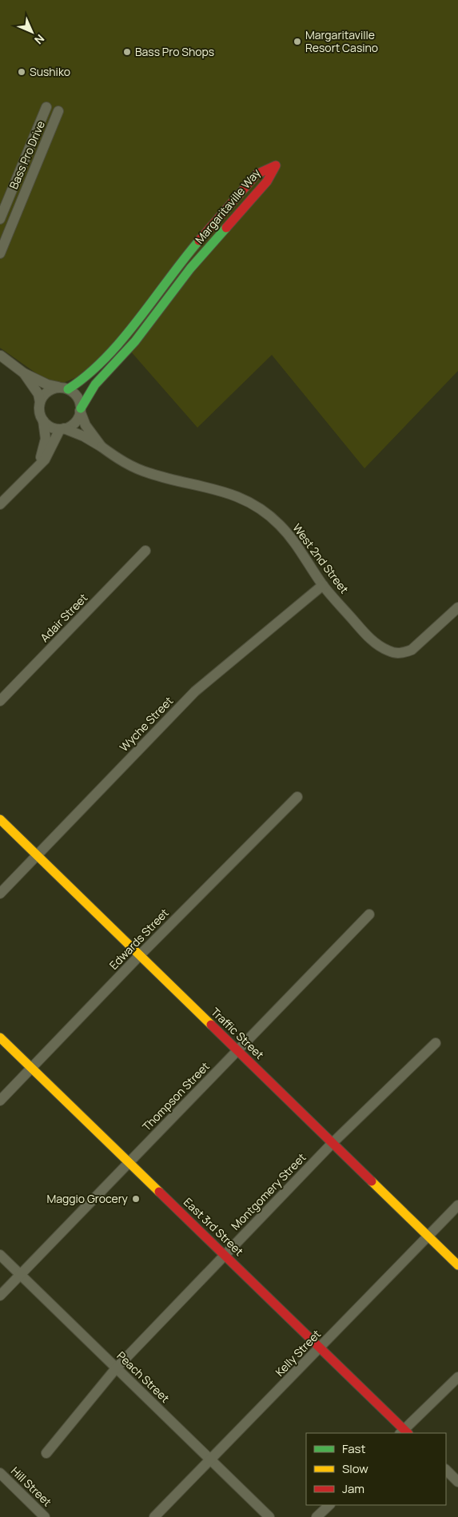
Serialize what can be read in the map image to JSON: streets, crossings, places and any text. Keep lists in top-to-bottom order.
{
  "streets": {
    "street": [
      "Bass Pro Drive",
      "Margaritaville Way",
      "West 2nd Street",
      "Adair Street",
      "Wyche Street",
      "Edwards Street",
      "Traffic Street",
      "Thompson Street",
      "Montgomery Street",
      "East 3rd Street",
      "Kelly Street",
      "Peach Street",
      "Hill Street"
    ]
  },
  "crossings": [
    ["Margaritaville Way", "West 2nd Street"],
    ["West 2nd Street", "Wyche Street"],
    ["Wyche Street", "Traffic Street"],
    ["Edwards Street", "Traffic Street"],
    ["Edwards Street", "East 3rd Street"],
    ["Traffic Street", "Thompson Street"],
    ["Traffic Street", "Montgomery Street"],
    ["Traffic Street", "Kelly Street"],
    ["Thompson Street", "East 3rd Street"],
    ["Thompson Street", "Peach Street"],
    ["Montgomery Street", "East 3rd Street"],
    ["Montgomery Street", "Peach Street"],
    ["East 3rd Street", "Kelly Street"],
    ["Kelly Street", "Peach Street"]
  ],
  "places": [
    "Margaritaville Resort Casino",
    "Bass Pro Shops",
    "Sushiko",
    "Maggio Grocery"
  ],
  "legend": ["Fast", "Slow", "Jam"],
  "north": "bottom right"
}
